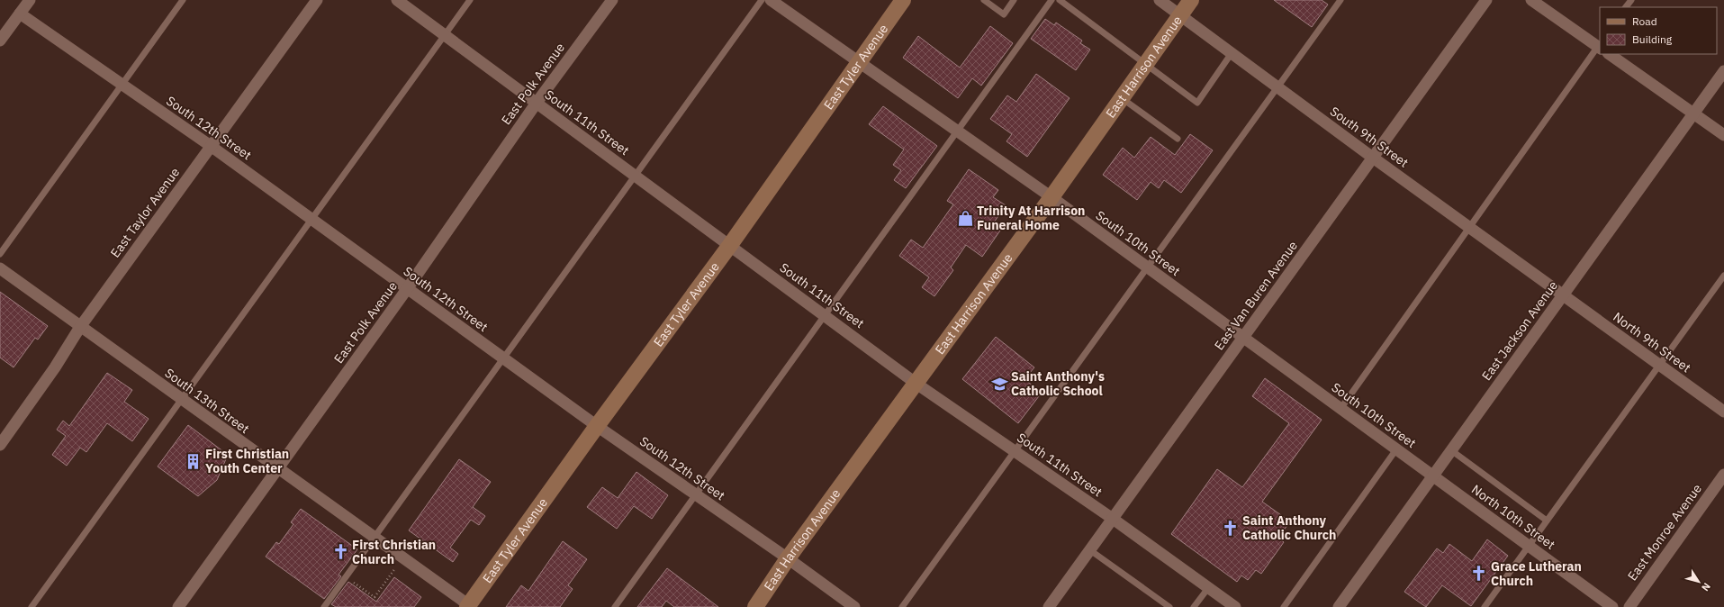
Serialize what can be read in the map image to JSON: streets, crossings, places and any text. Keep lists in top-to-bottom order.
{
  "streets": {
    "main road": ["East Tyler Avenue", "East Harrison Avenue"],
    "street": [
      "East Polk Avenue",
      "South 11th Street",
      "South 12th Street",
      "South 9th Street",
      "East Taylor Avenue",
      "South 10th Street",
      "East Van Buren Avenue",
      "East Jackson Avenue",
      "North 9th Street",
      "South 13th Street",
      "North 10th Street",
      "East Monroe Avenue"
    ]
  },
  "crossings": [
    ["East Tyler Avenue", "South 11th Street"],
    ["East Tyler Avenue", "South 12th Street"],
    ["East Tyler Avenue", "South 10th Street"],
    ["East Tyler Avenue", "South 13th Street"],
    ["East Harrison Avenue", "South 11th Street"],
    ["East Harrison Avenue", "South 12th Street"],
    ["East Harrison Avenue", "South 9th Street"],
    ["East Harrison Avenue", "South 10th Street"],
    ["East Polk Avenue", "South 11th Street"],
    ["East Polk Avenue", "South 12th Street"],
    ["East Polk Avenue", "South 13th Street"],
    ["South 11th Street", "East Van Buren Avenue"],
    ["South 12th Street", "East Taylor Avenue"],
    ["South 9th Street", "East Van Buren Avenue"],
    ["South 9th Street", "East Jackson Avenue"],
    ["South 9th Street", "North 9th Street"],
    ["East Taylor Avenue", "South 13th Street"],
    ["South 10th Street", "East Van Buren Avenue"],
    ["South 10th Street", "East Jackson Avenue"],
    ["South 10th Street", "North 10th Street"],
    ["East Jackson Avenue", "North 9th Street"],
    ["East Jackson Avenue", "North 10th Street"]
  ],
  "places": {
    "shop": ["Trinity At Harrison Funeral Home"],
    "school or university": ["Saint Anthony's Catholic School"],
    "building": ["First Christian Youth Center"],
    "church": ["Saint Anthony Catholic Church", "First Christian Church", "Grace Lutheran Church"]
  },
  "legend": ["Road", "Building"],
  "north": "bottom right"
}
